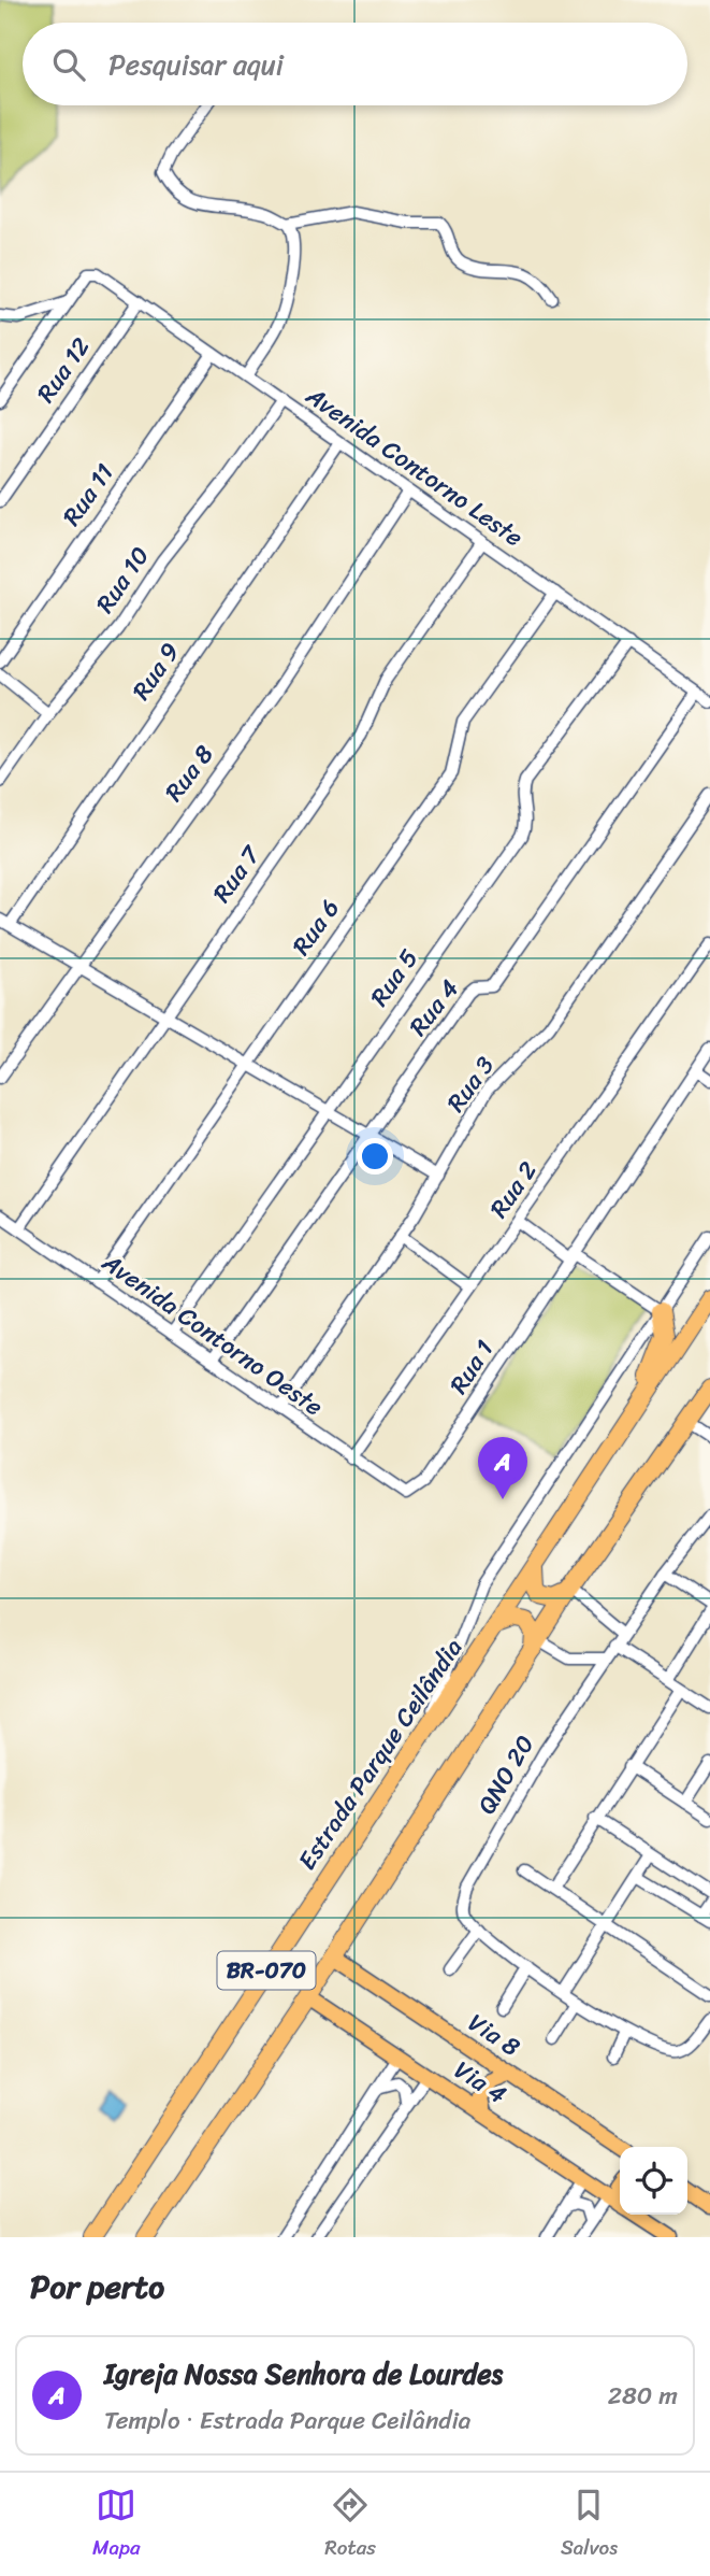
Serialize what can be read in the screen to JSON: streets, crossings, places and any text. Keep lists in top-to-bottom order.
{
  "streets": {
    "highway": ["Estrada Parque Ceilândia", "BR-070"],
    "main road": ["Via 8", "Via 4"],
    "street": [
      "Rua 12",
      "Avenida Contorno Leste",
      "Rua 11",
      "Rua 10",
      "Rua 9",
      "Rua 8",
      "Rua 7",
      "Rua 6",
      "Rua 5",
      "Rua 4",
      "Rua 3",
      "Rua 2",
      "Avenida Contorno Oeste",
      "Rua 1",
      "QNO 20"
    ]
  },
  "crossings": [
    ["Rua 12", "Avenida Contorno Leste"],
    ["Avenida Contorno Leste", "Rua 11"],
    ["Avenida Contorno Leste", "Rua 10"],
    ["Avenida Contorno Leste", "Rua 9"],
    ["Avenida Contorno Leste", "Rua 8"],
    ["Avenida Contorno Leste", "Rua 7"],
    ["Avenida Contorno Leste", "Rua 6"],
    ["Avenida Contorno Leste", "Rua 5"],
    ["Avenida Contorno Leste", "Rua 4"],
    ["Rua 7", "Avenida Contorno Oeste"],
    ["Rua 6", "Avenida Contorno Oeste"],
    ["Rua 5", "Avenida Contorno Oeste"],
    ["Rua 4", "Avenida Contorno Oeste"],
    ["Rua 3", "Avenida Contorno Oeste"],
    ["Rua 2", "Avenida Contorno Oeste"],
    ["Avenida Contorno Oeste", "Rua 1"],
    ["BR-070", "Via 8"],
    ["BR-070", "Via 4"]
  ],
  "page": {
    "search": "Pesquisar aqui",
    "pins": "A",
    "heading": "Por perto",
    "list": [
      {
        "mark": "A",
        "name": "Igreja Nossa Senhora de Lourdes",
        "note": "Templo · Estrada Parque Ceilândia",
        "value": "280 m"
      }
    ],
    "nav": ["Mapa", "Rotas", "Salvos"]
  }
}
